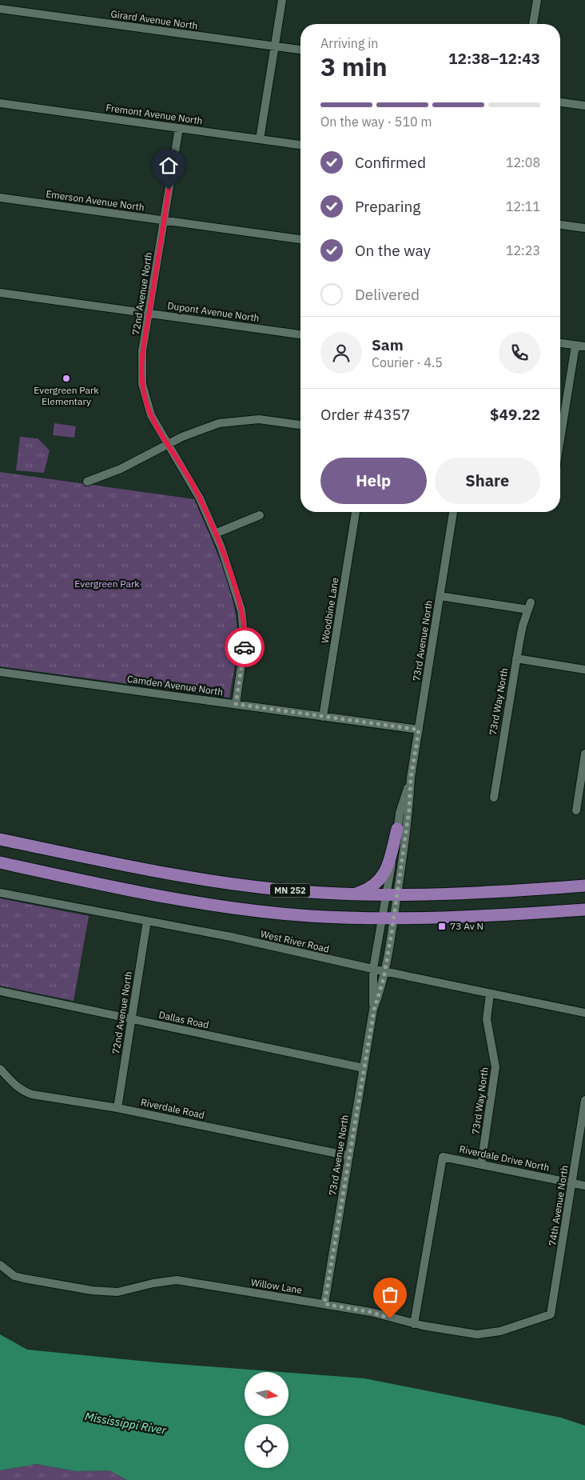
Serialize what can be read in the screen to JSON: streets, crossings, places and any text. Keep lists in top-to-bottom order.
{
  "streets": {
    "highway": ["MN 252"],
    "street": [
      "Girard Avenue North",
      "Fremont Avenue North",
      "Emerson Avenue North",
      "72nd Avenue North",
      "Dupont Avenue North",
      "Woodbine Lane",
      "73rd Avenue North",
      "Camden Avenue North",
      "73rd Way North",
      "West River Road",
      "Dallas Road",
      "Riverdale Road",
      "Riverdale Drive North",
      "74th Avenue North",
      "Willow Lane"
    ]
  },
  "crossings": [
    ["Fremont Avenue North", "72nd Avenue North"],
    ["Emerson Avenue North", "72nd Avenue North"],
    ["72nd Avenue North", "Dupont Avenue North"],
    ["72nd Avenue North", "Camden Avenue North"],
    ["72nd Avenue North", "West River Road"],
    ["72nd Avenue North", "Dallas Road"],
    ["72nd Avenue North", "Riverdale Road"],
    ["Woodbine Lane", "Camden Avenue North"],
    ["73rd Avenue North", "Camden Avenue North"],
    ["73rd Avenue North", "73rd Way North"],
    ["73rd Avenue North", "MN 252"],
    ["73rd Avenue North", "West River Road"],
    ["73rd Avenue North", "Dallas Road"],
    ["73rd Avenue North", "Riverdale Road"],
    ["73rd Avenue North", "Willow Lane"],
    ["73rd Way North", "West River Road"],
    ["73rd Way North", "Riverdale Drive North"],
    ["Riverdale Drive North", "74th Avenue North"],
    ["Riverdale Drive North", "Willow Lane"],
    ["74th Avenue North", "Willow Lane"]
  ],
  "water": ["Mississippi River"],
  "parks": ["Evergreen Park"],
  "places": {
    "other": ["Evergreen Park Elementary"],
    "transit": ["73 Av N"]
  },
  "north": "right",
  "page": {
    "heading": ["3 min", "Arriving in", "12:38–12:43"],
    "panel": [
      "Sam",
      "Courier · 4.5",
      "Order #4357",
      "$49.22"
    ],
    "bar": "On the way · 510 m",
    "list": [
      ["Confirmed", "12:08"],
      ["Preparing", "12:11"],
      ["On the way", "12:23"],
      "Delivered"
    ],
    "buttons": ["Help", "Share"]
  }
}
